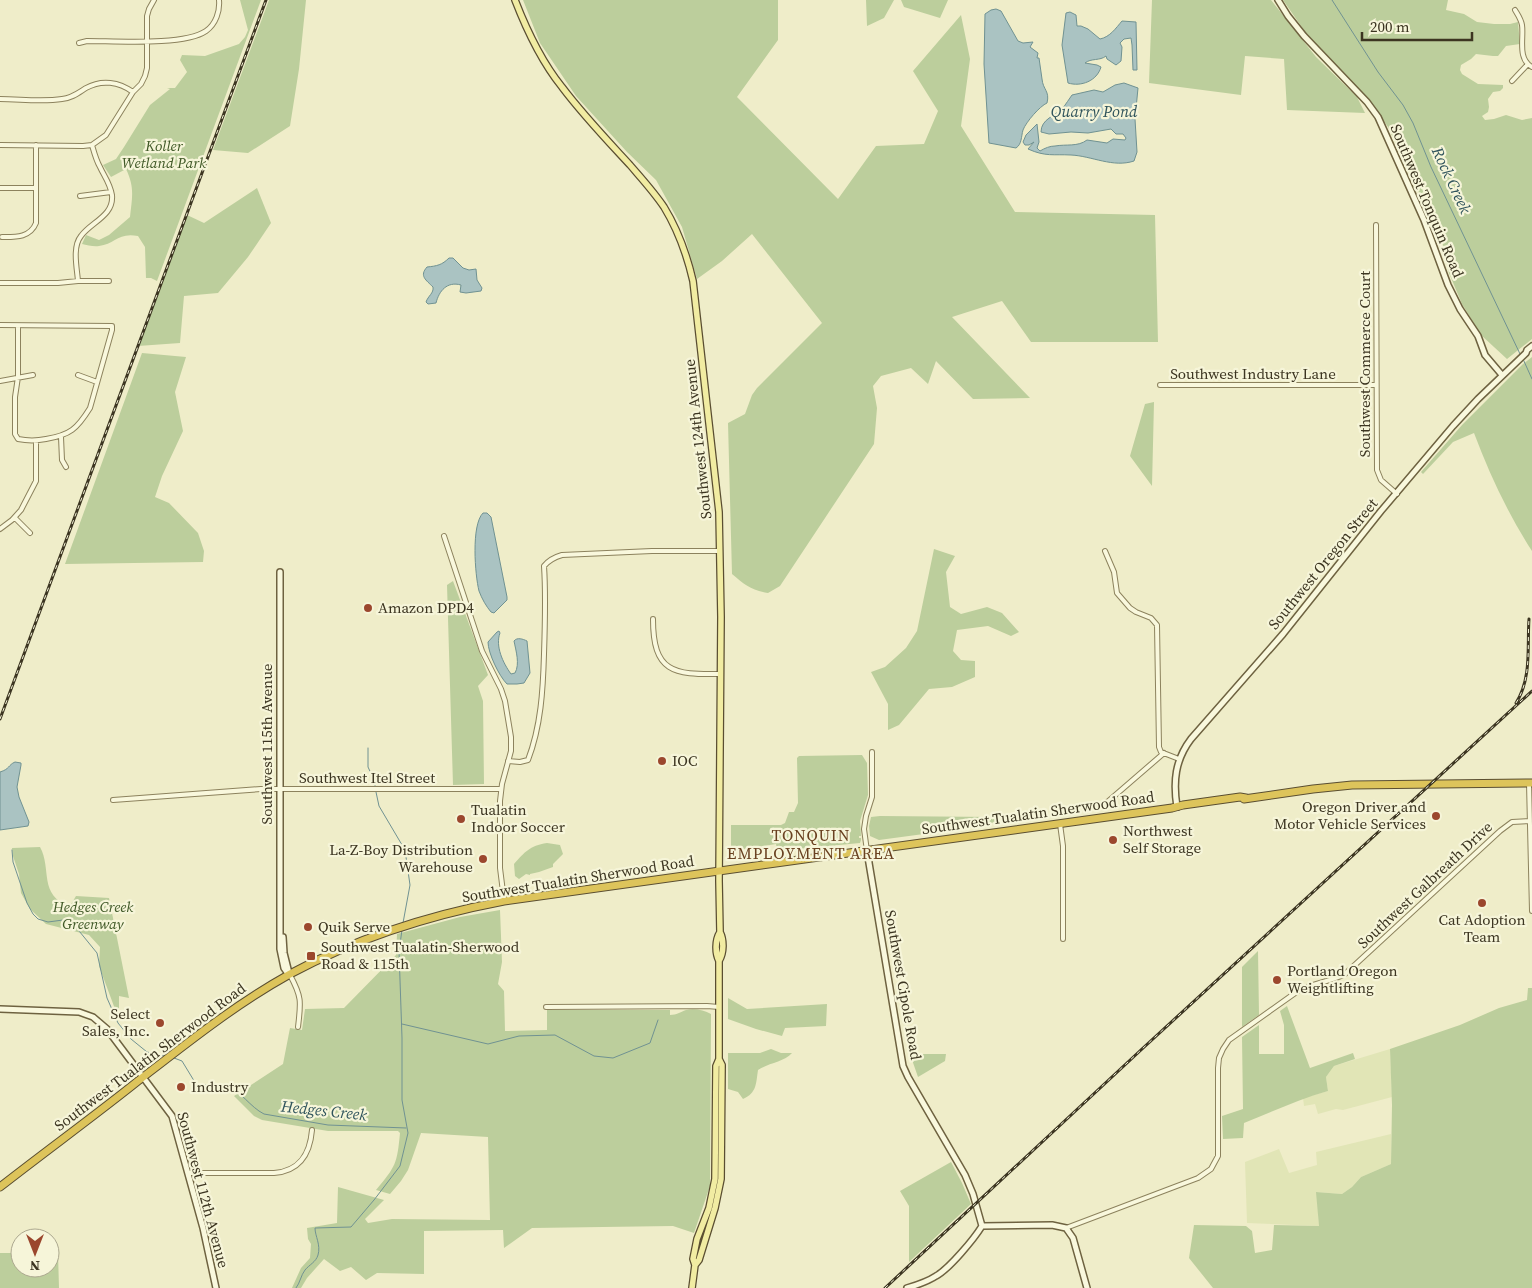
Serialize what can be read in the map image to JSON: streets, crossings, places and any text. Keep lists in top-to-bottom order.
{
  "streets": {
    "highway": ["Southwest Tualatin Sherwood Road"],
    "main road": ["Southwest 124th Avenue"],
    "street": [
      "Southwest Tonquin Road",
      "Southwest Commerce Court",
      "Southwest Industry Lane",
      "Southwest Oregon Street",
      "Southwest 115th Avenue",
      "Southwest Itel Street",
      "Southwest Galbreath Drive",
      "Southwest Cipole Road",
      "Southwest 112th Avenue"
    ]
  },
  "crossings": [
    ["Southwest Tonquin Road", "Southwest Oregon Street"],
    ["Southwest Commerce Court", "Southwest Industry Lane"],
    ["Southwest Commerce Court", "Southwest Oregon Street"],
    ["Southwest 124th Avenue", "Southwest Tualatin Sherwood Road"],
    ["Southwest Oregon Street", "Southwest Tualatin Sherwood Road"],
    ["Southwest 115th Avenue", "Southwest Itel Street"],
    ["Southwest 115th Avenue", "Southwest Tualatin Sherwood Road"],
    ["Southwest Tualatin Sherwood Road", "Southwest Cipole Road"],
    ["Southwest Tualatin Sherwood Road", "Southwest 112th Avenue"]
  ],
  "districts": ["TONQUIN EMPLOYMENT AREA"],
  "water": ["Quarry Pond", "Rock Creek", "Hedges Creek"],
  "parks": ["Koller Wetland Park", "Hedges Creek Greenway"],
  "places": {
    "other": [
      "Amazon DPD4",
      "IOC",
      "Oregon Driver and Motor Vehicle Services",
      "Tualatin Indoor Soccer",
      "Northwest Self Storage",
      "La-Z-Boy Distribution Warehouse",
      "Cat Adoption Team",
      "Quik Serve",
      "Portland Oregon Weightlifting",
      "Select Sales, Inc.",
      "Industry"
    ],
    "transit": ["Southwest Tualatin-Sherwood Road & 115th"]
  },
  "scale_bar": "200 m",
  "north": "bottom"
}
